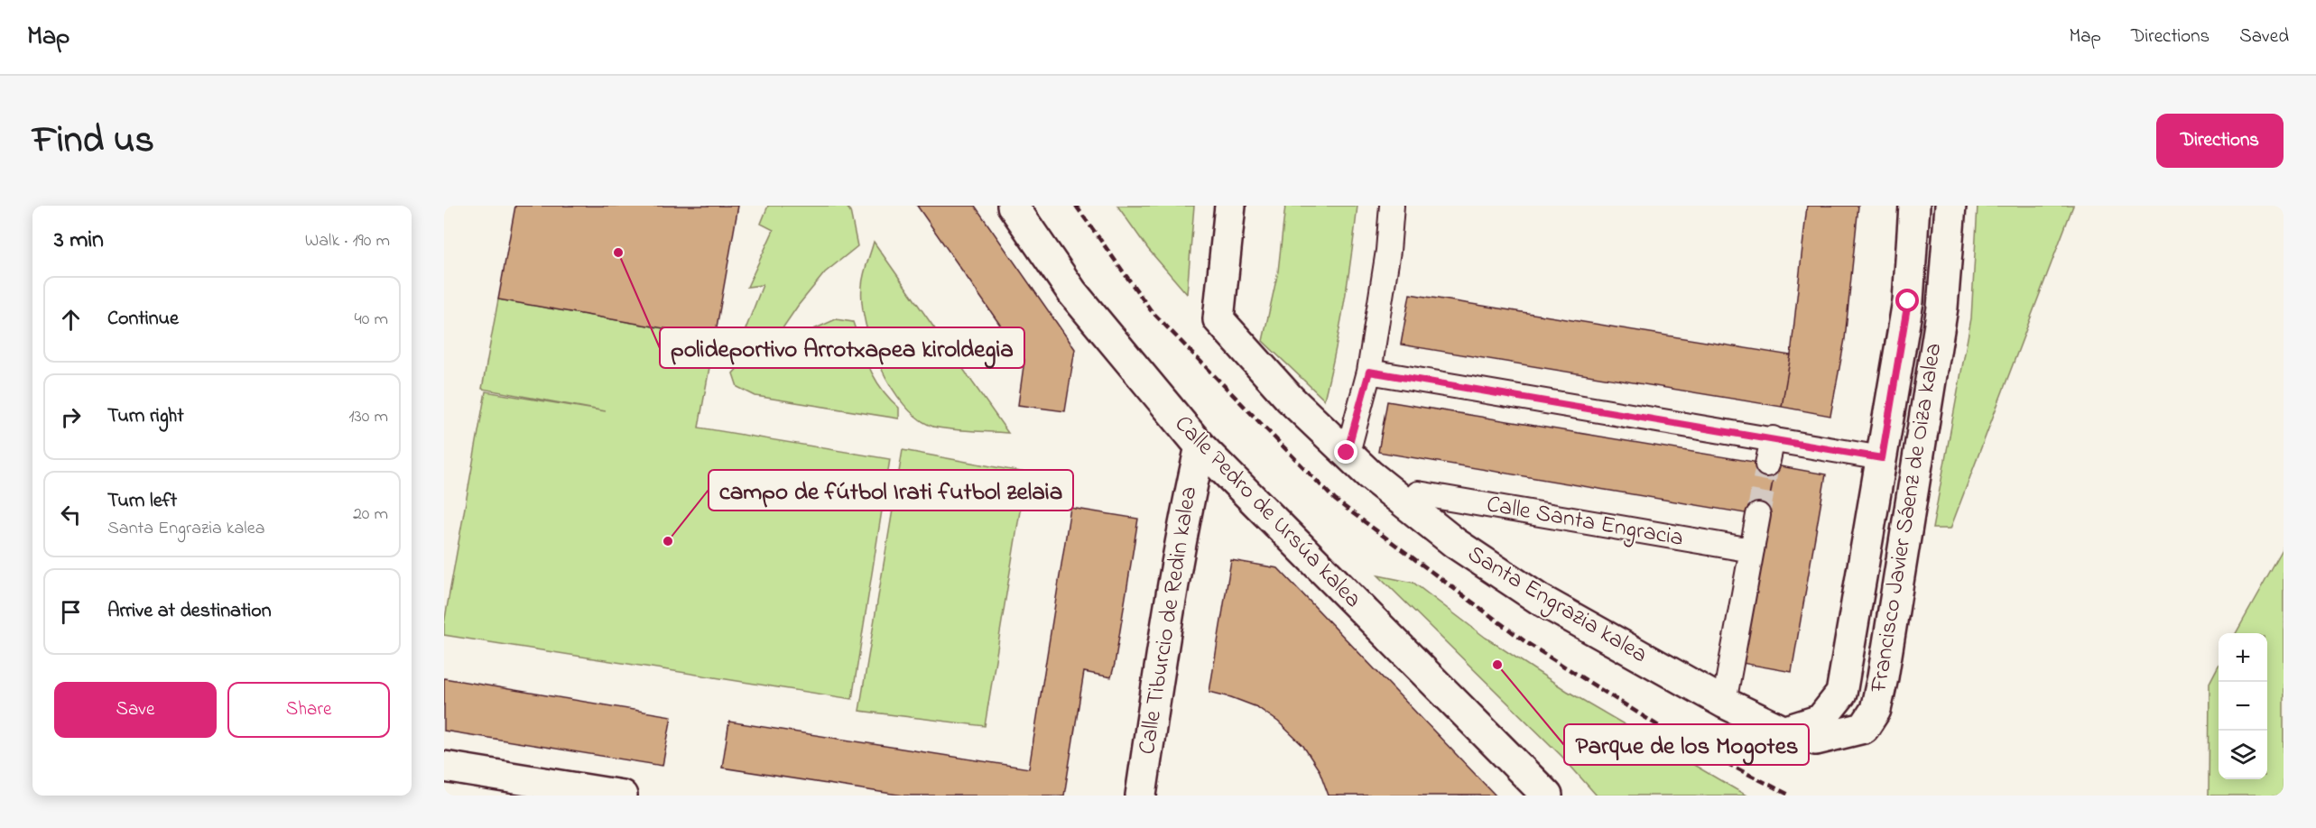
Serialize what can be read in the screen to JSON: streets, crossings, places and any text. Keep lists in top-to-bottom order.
{
  "streets": {
    "street": [
      "Calle Pedro de Ursúa kalea",
      "Francisco Javier Sáenz de Oiza kalea",
      "Calle Santa Engracia",
      "Santa Engrazia kalea",
      "Calle Tiburcio de Redin kalea"
    ]
  },
  "crossings": [
    ["Calle Pedro de Ursúa kalea", "Calle Tiburcio de Redin kalea"],
    ["Francisco Javier Sáenz de Oiza kalea", "Santa Engrazia kalea"]
  ],
  "places": ["polideportivo Arrotxapea kiroldegia", "campo de fútbol Irati futbol zelaia", "Parque de los Mogotes"],
  "page": {
    "header": "Map",
    "nav": ["Map", "Directions", "Saved"],
    "title": "Find us",
    "buttons": [
      "Directions",
      ["Save", "Share"]
    ],
    "heading": ["3 min", "Walk · 190 m"],
    "list": [
      ["Continue", "40 m"],
      ["Turn right", "130 m"],
      ["Turn left", "Santa Engrazia kalea", "20 m"],
      "Arrive at destination"
    ],
    "map_buttons": ["+", "−"]
  }
}
